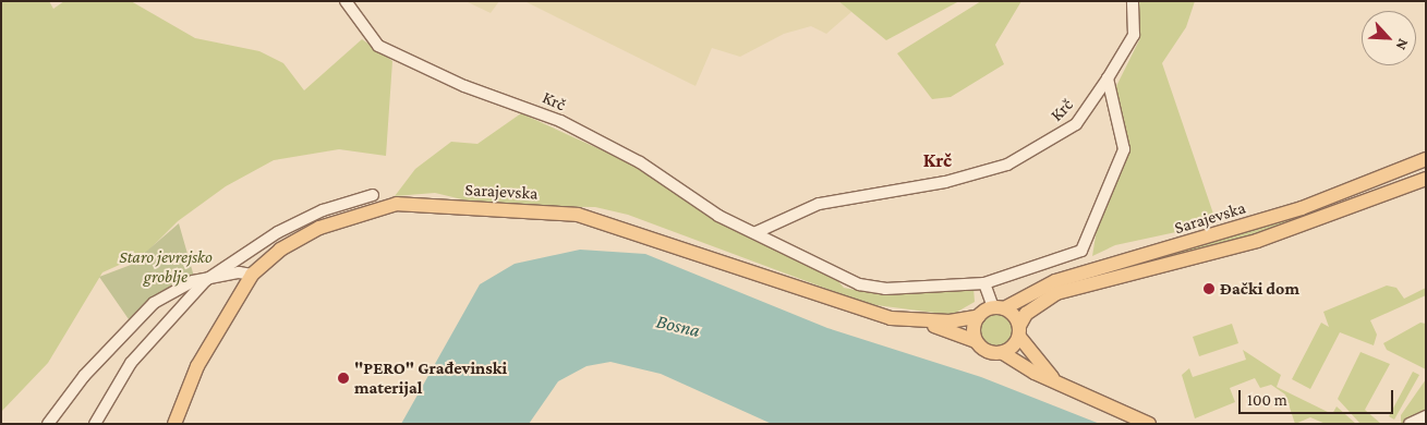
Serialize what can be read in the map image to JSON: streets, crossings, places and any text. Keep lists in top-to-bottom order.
{
  "streets": {
    "main road": ["Sarajevska"],
    "street": ["Krč"]
  },
  "districts": ["Krč"],
  "water": ["Bosna"],
  "parks": ["Staro jevrejsko groblje"],
  "places": ["Đački dom", "\"PERO\" Građevinski materijal"],
  "scale_bar": "100 m",
  "north": "bottom right"
}
